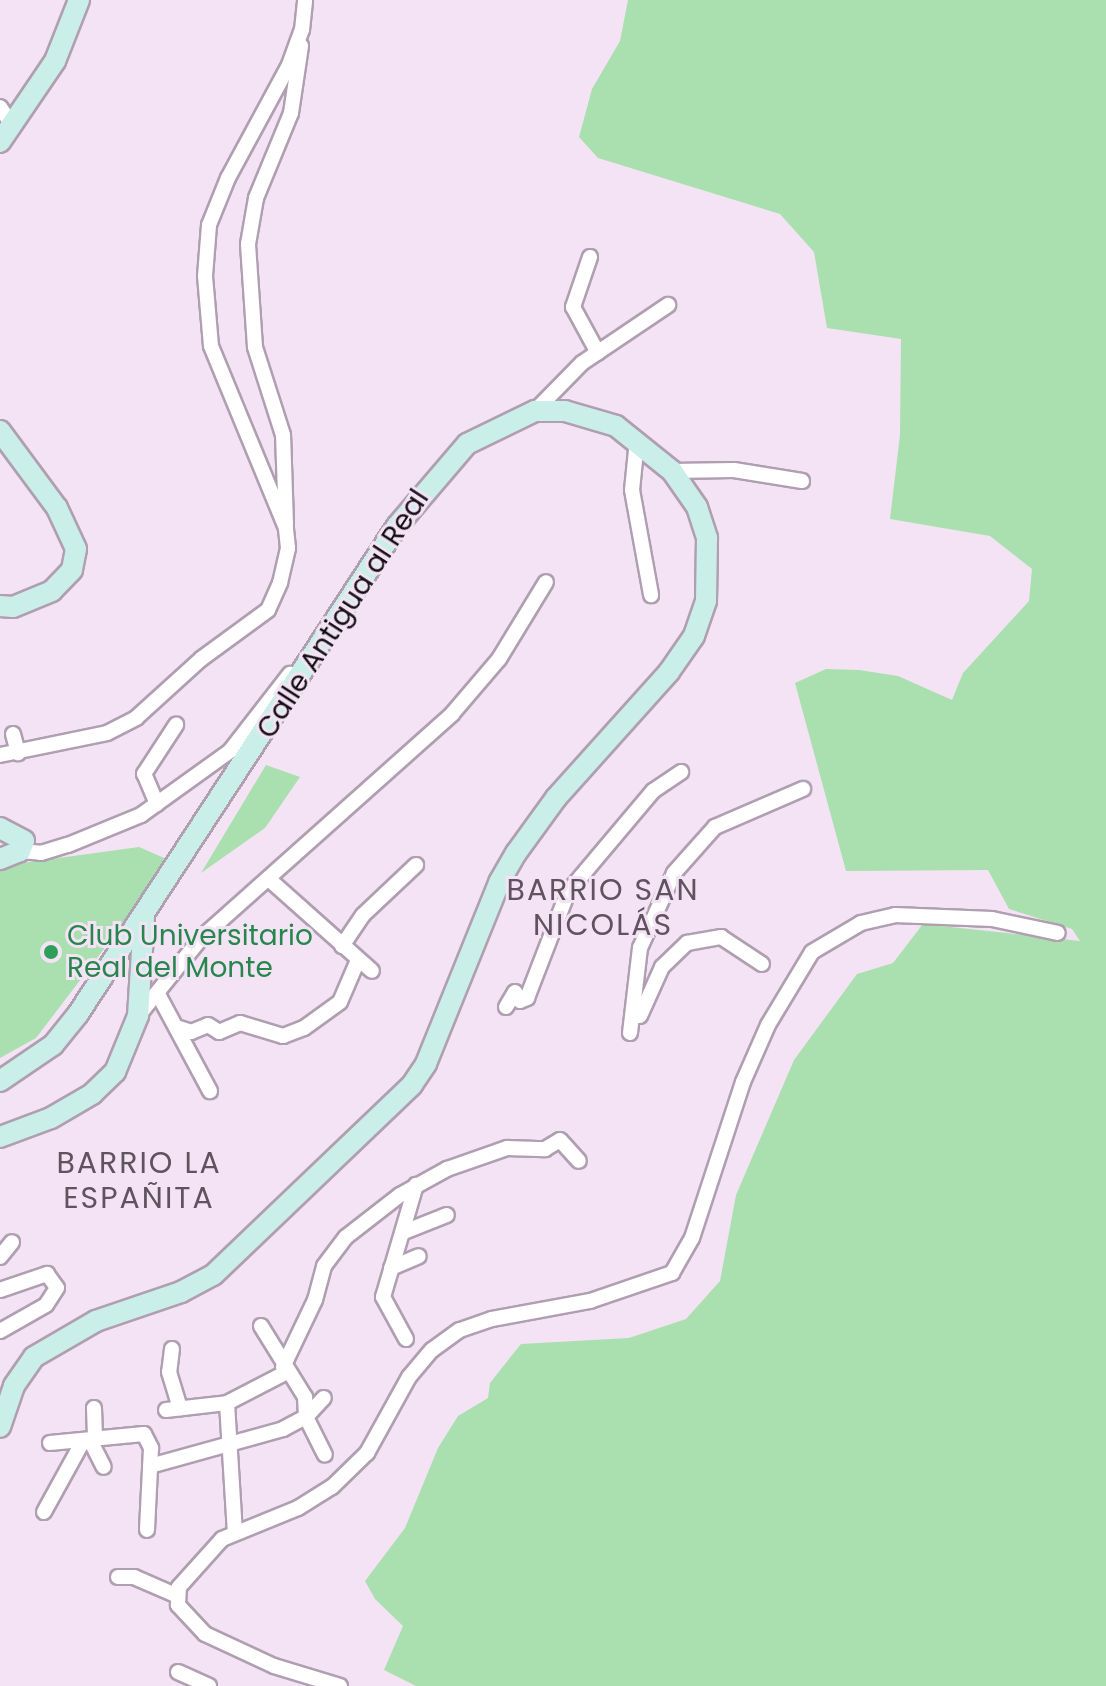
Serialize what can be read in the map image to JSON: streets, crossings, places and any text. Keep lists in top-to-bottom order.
{
  "streets": {
    "main road": ["Calle Antigua al Real"]
  },
  "districts": ["BARRIO SAN NICOLÁS", "BARRIO LA ESPAÑITA"],
  "places": ["Club Universitario Real del Monte"]
}
